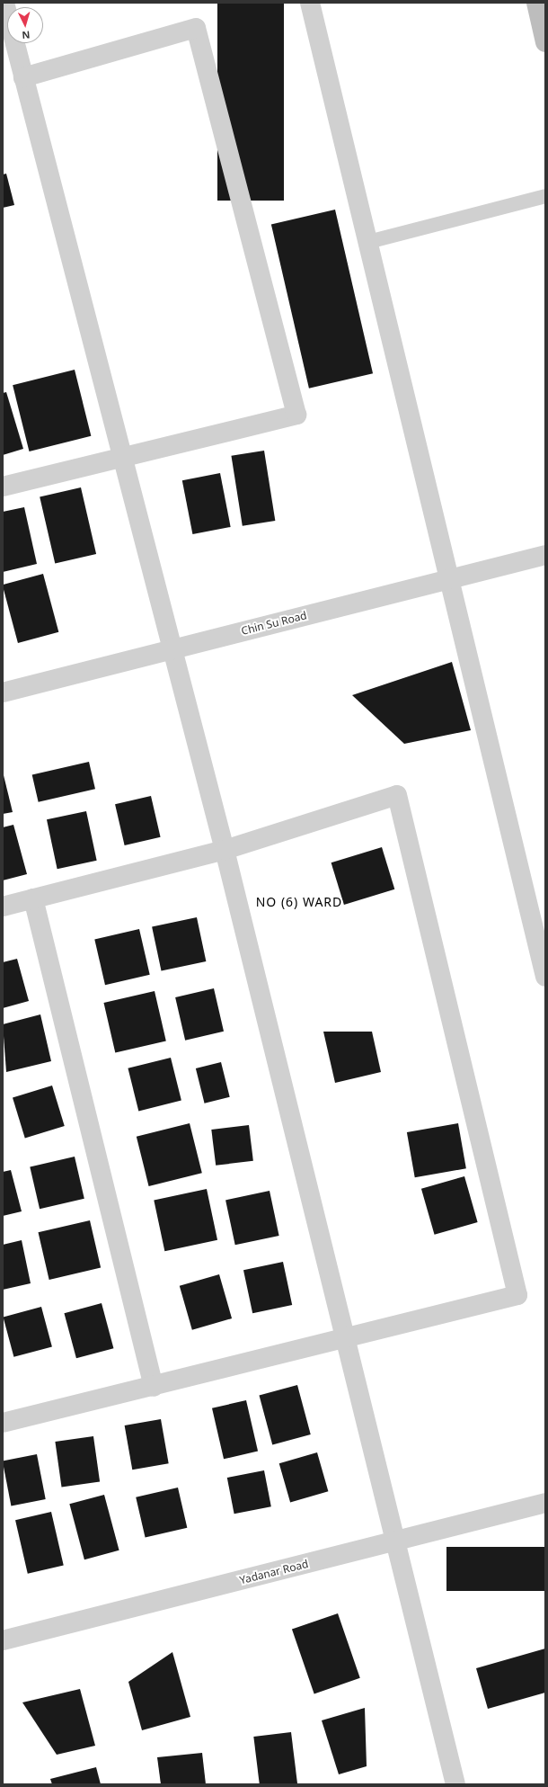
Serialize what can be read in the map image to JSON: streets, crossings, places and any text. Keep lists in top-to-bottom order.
{
  "streets": {
    "street": ["Chin Su Road", "Yadanar Road"]
  },
  "districts": ["NO (6) WARD"],
  "north": "bottom"
}
